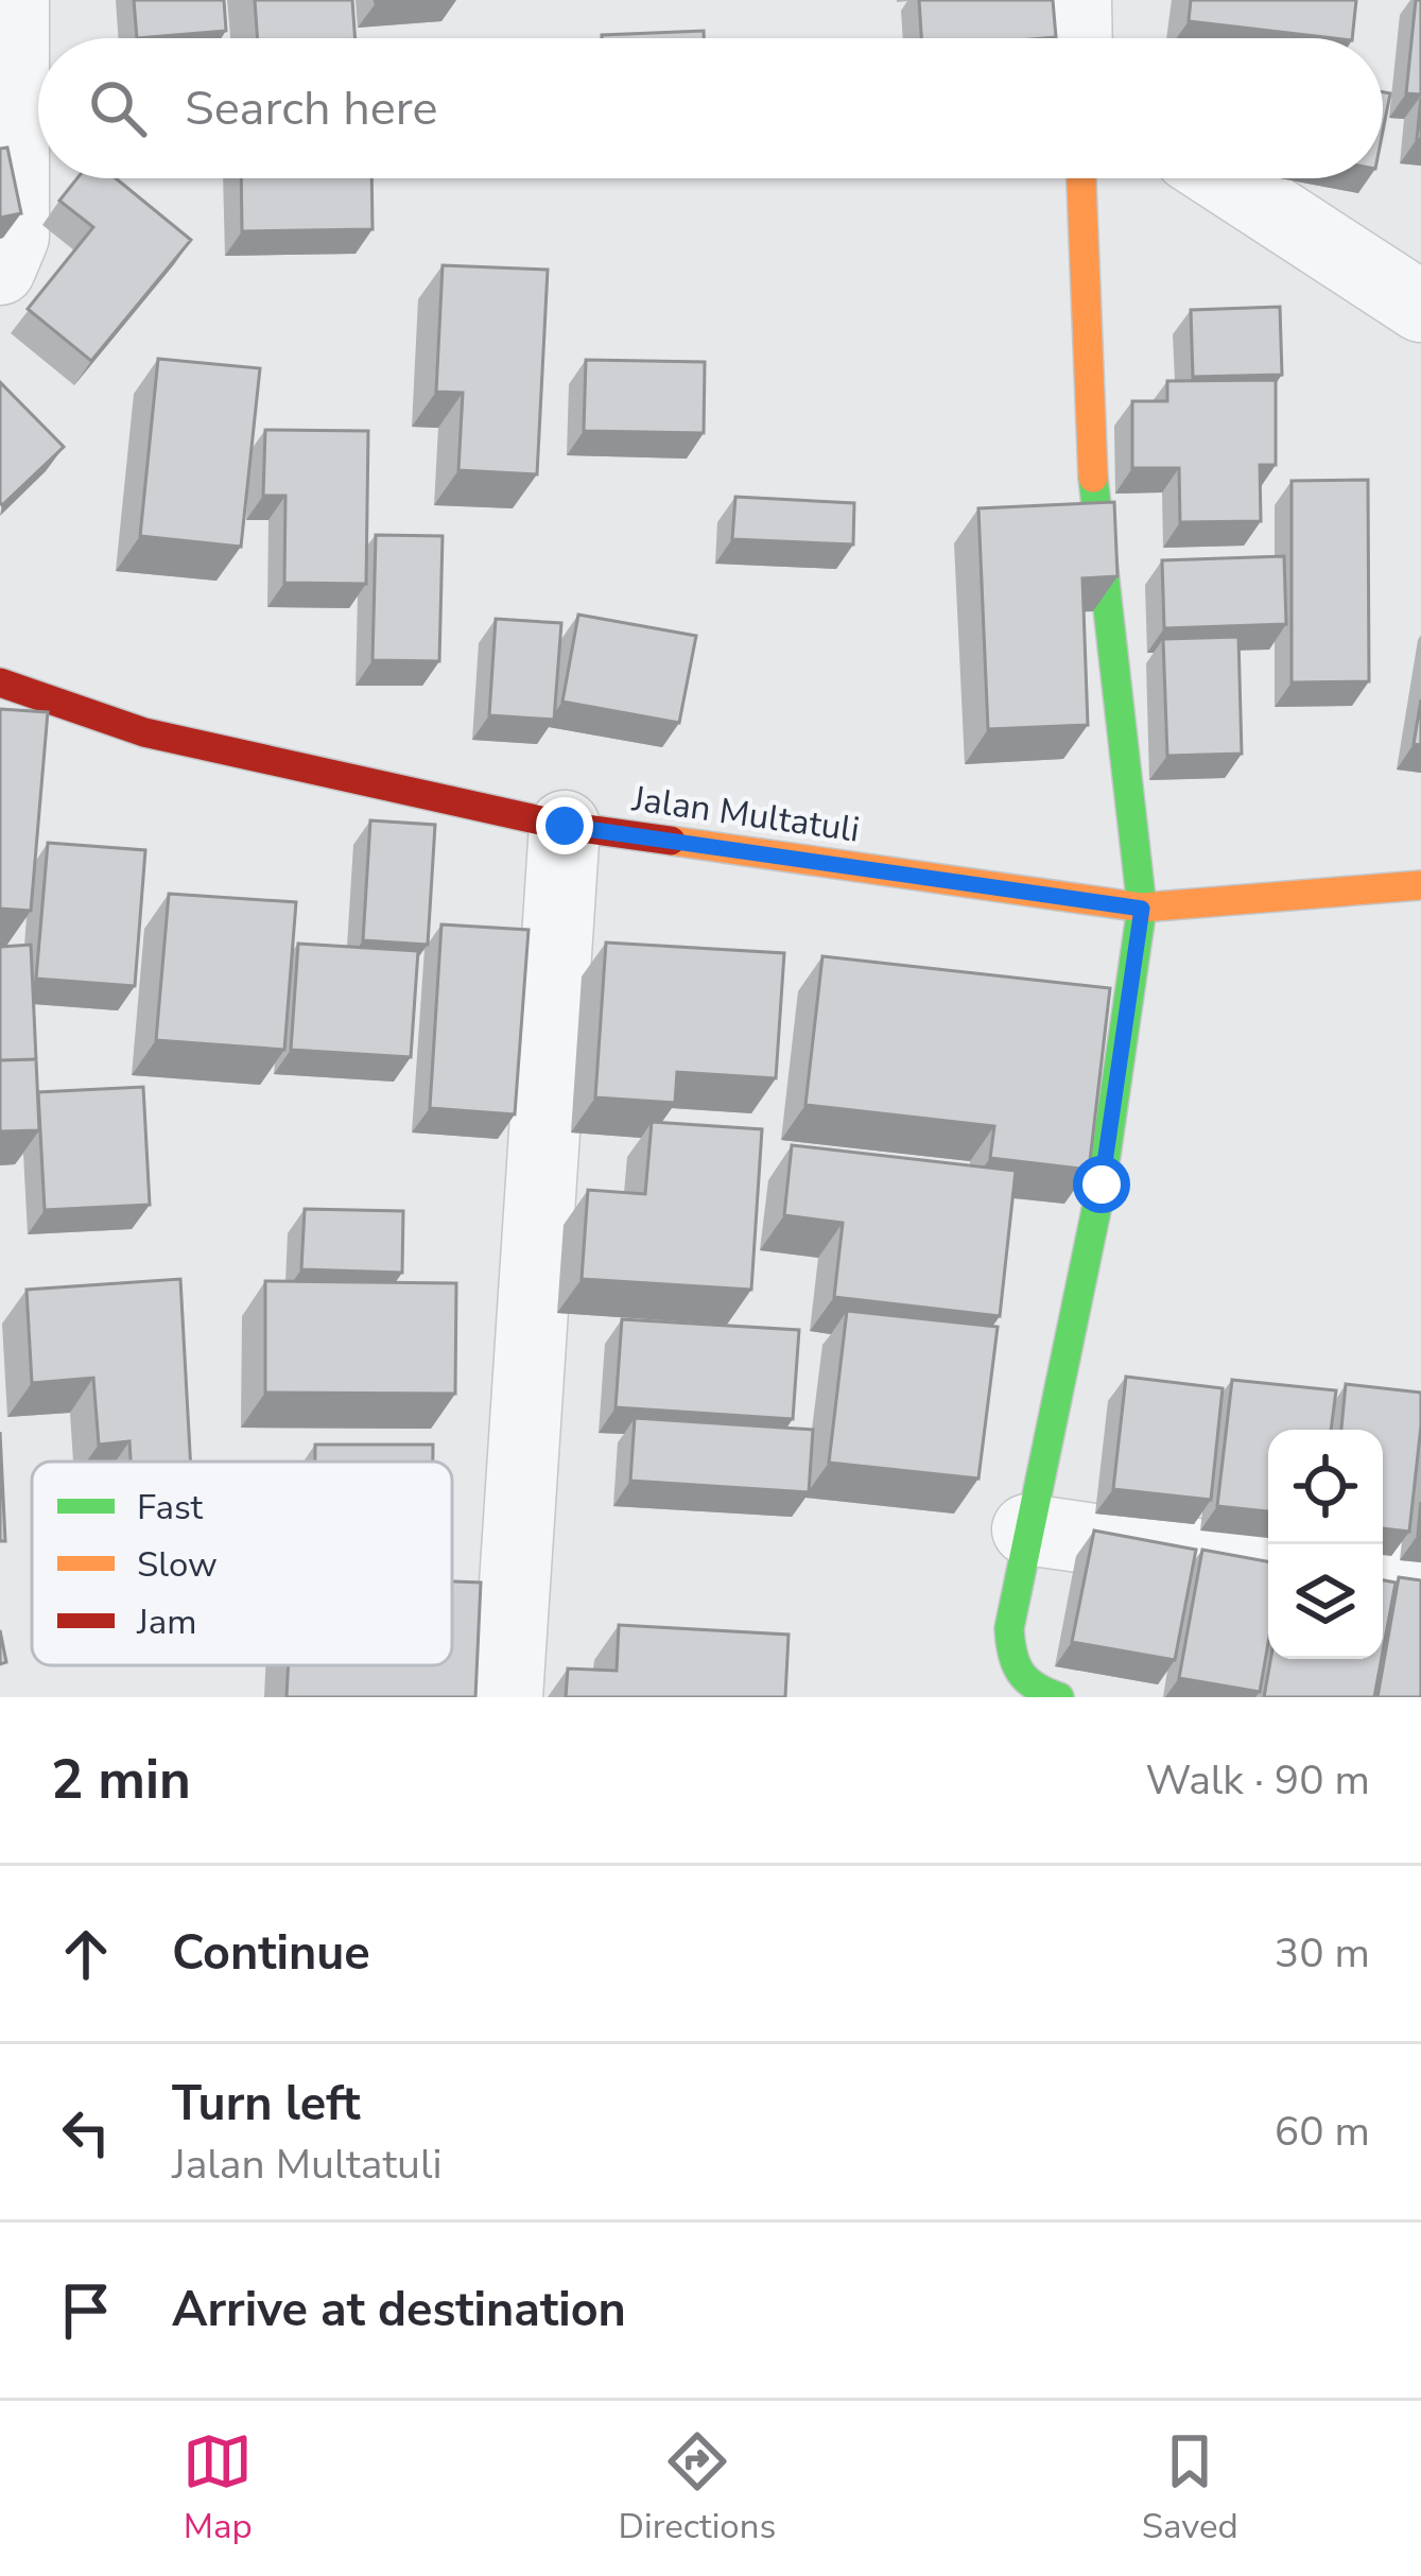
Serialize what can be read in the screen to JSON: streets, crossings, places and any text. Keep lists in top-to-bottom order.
{
  "streets": {
    "street": ["Jalan Multatuli"]
  },
  "legend": ["Fast", "Slow", "Jam"],
  "page": {
    "search": "Search here",
    "heading": ["2 min", "Walk · 90 m"],
    "list": [
      ["Continue", "30 m"],
      ["Turn left", "Jalan Multatuli", "60 m"],
      "Arrive at destination"
    ],
    "nav": ["Map", "Directions", "Saved"]
  }
}
